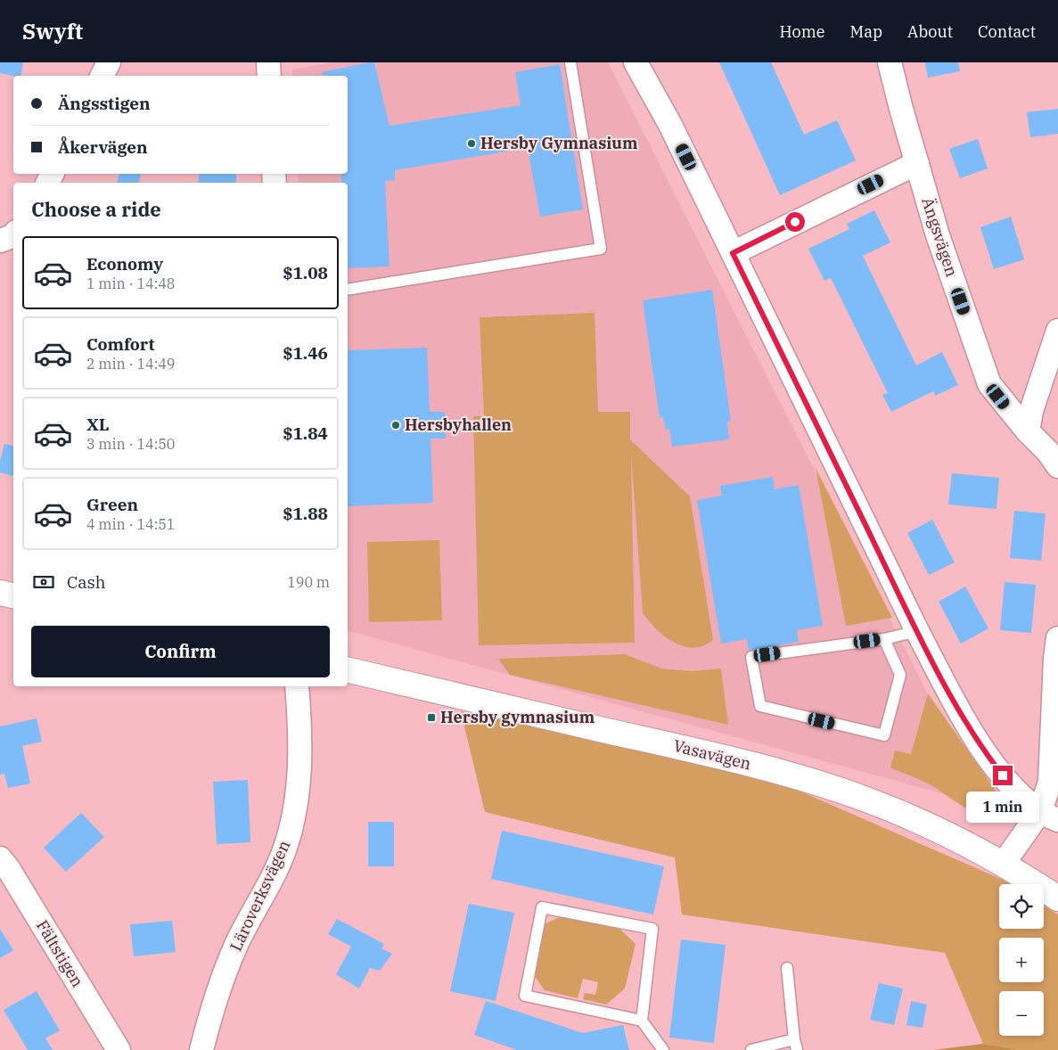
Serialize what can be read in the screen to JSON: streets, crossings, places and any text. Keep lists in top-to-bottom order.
{
  "streets": {
    "street": [
      "Ängsvägen",
      "Vasavägen",
      "Läroverksvägen",
      "Fältstigen"
    ]
  },
  "places": {
    "other": ["Hersby Gymnasium", "Hersbyhallen"],
    "transit": ["Hersby gymnasium"]
  },
  "page": {
    "header": "Swyft",
    "nav": [
      "Home",
      "Map",
      "About",
      "Contact"
    ],
    "banner": ["Ängsstigen", "Åkervägen"],
    "heading": "Choose a ride",
    "list": [
      {
        "name": "Economy",
        "note": "1 min · 14:48",
        "value": "$1.08"
      },
      {
        "name": "Comfort",
        "note": "2 min · 14:49",
        "value": "$1.46"
      },
      {
        "name": "XL",
        "note": "3 min · 14:50",
        "value": "$1.84"
      },
      {
        "name": "Green",
        "note": "4 min · 14:51",
        "value": "$1.88"
      }
    ],
    "pay": ["Cash", "190 m"],
    "buttons": "Confirm",
    "bubble": "1 min",
    "map_buttons": ["+", "−"]
  }
}
